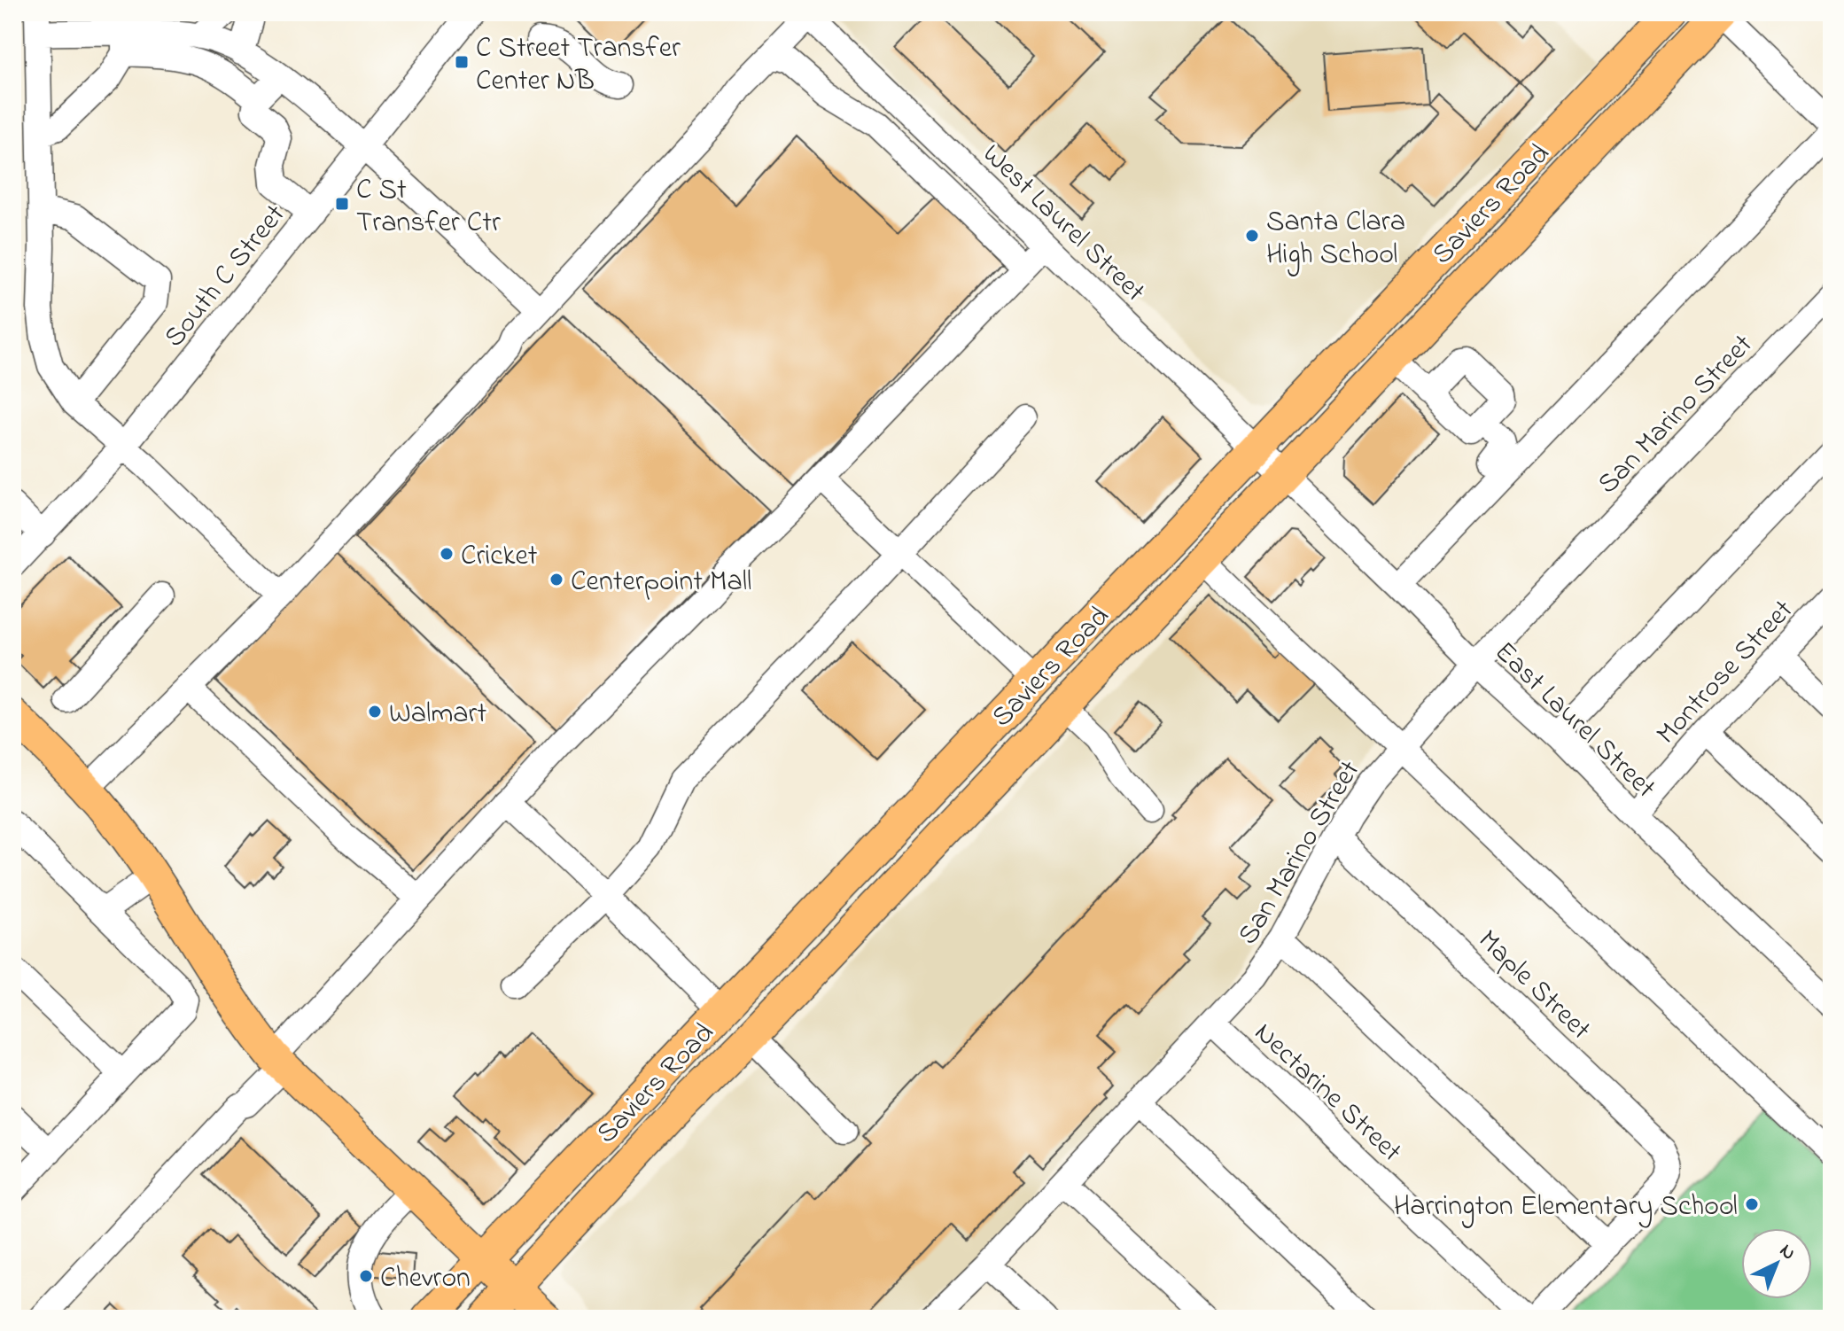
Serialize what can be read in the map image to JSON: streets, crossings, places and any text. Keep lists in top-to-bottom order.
{
  "streets": {
    "main road": ["Saviers Road"],
    "street": [
      "West Laurel Street",
      "South C Street",
      "San Marino Street",
      "Montrose Street",
      "East Laurel Street",
      "Maple Street",
      "Nectarine Street"
    ]
  },
  "crossings": [
    ["Saviers Road", "West Laurel Street"],
    ["Saviers Road", "East Laurel Street"],
    ["West Laurel Street", "East Laurel Street"],
    ["San Marino Street", "East Laurel Street"],
    ["San Marino Street", "Maple Street"],
    ["San Marino Street", "Nectarine Street"],
    ["Montrose Street", "East Laurel Street"]
  ],
  "places": {
    "transit": ["C Street Transfer Center NB", "C St Transfer Ctr"],
    "other": [
      "Santa Clara High School",
      "Cricket",
      "Centerpoint Mall",
      "Walmart",
      "Harrington Elementary School",
      "Chevron"
    ]
  },
  "north": "top right"
}
